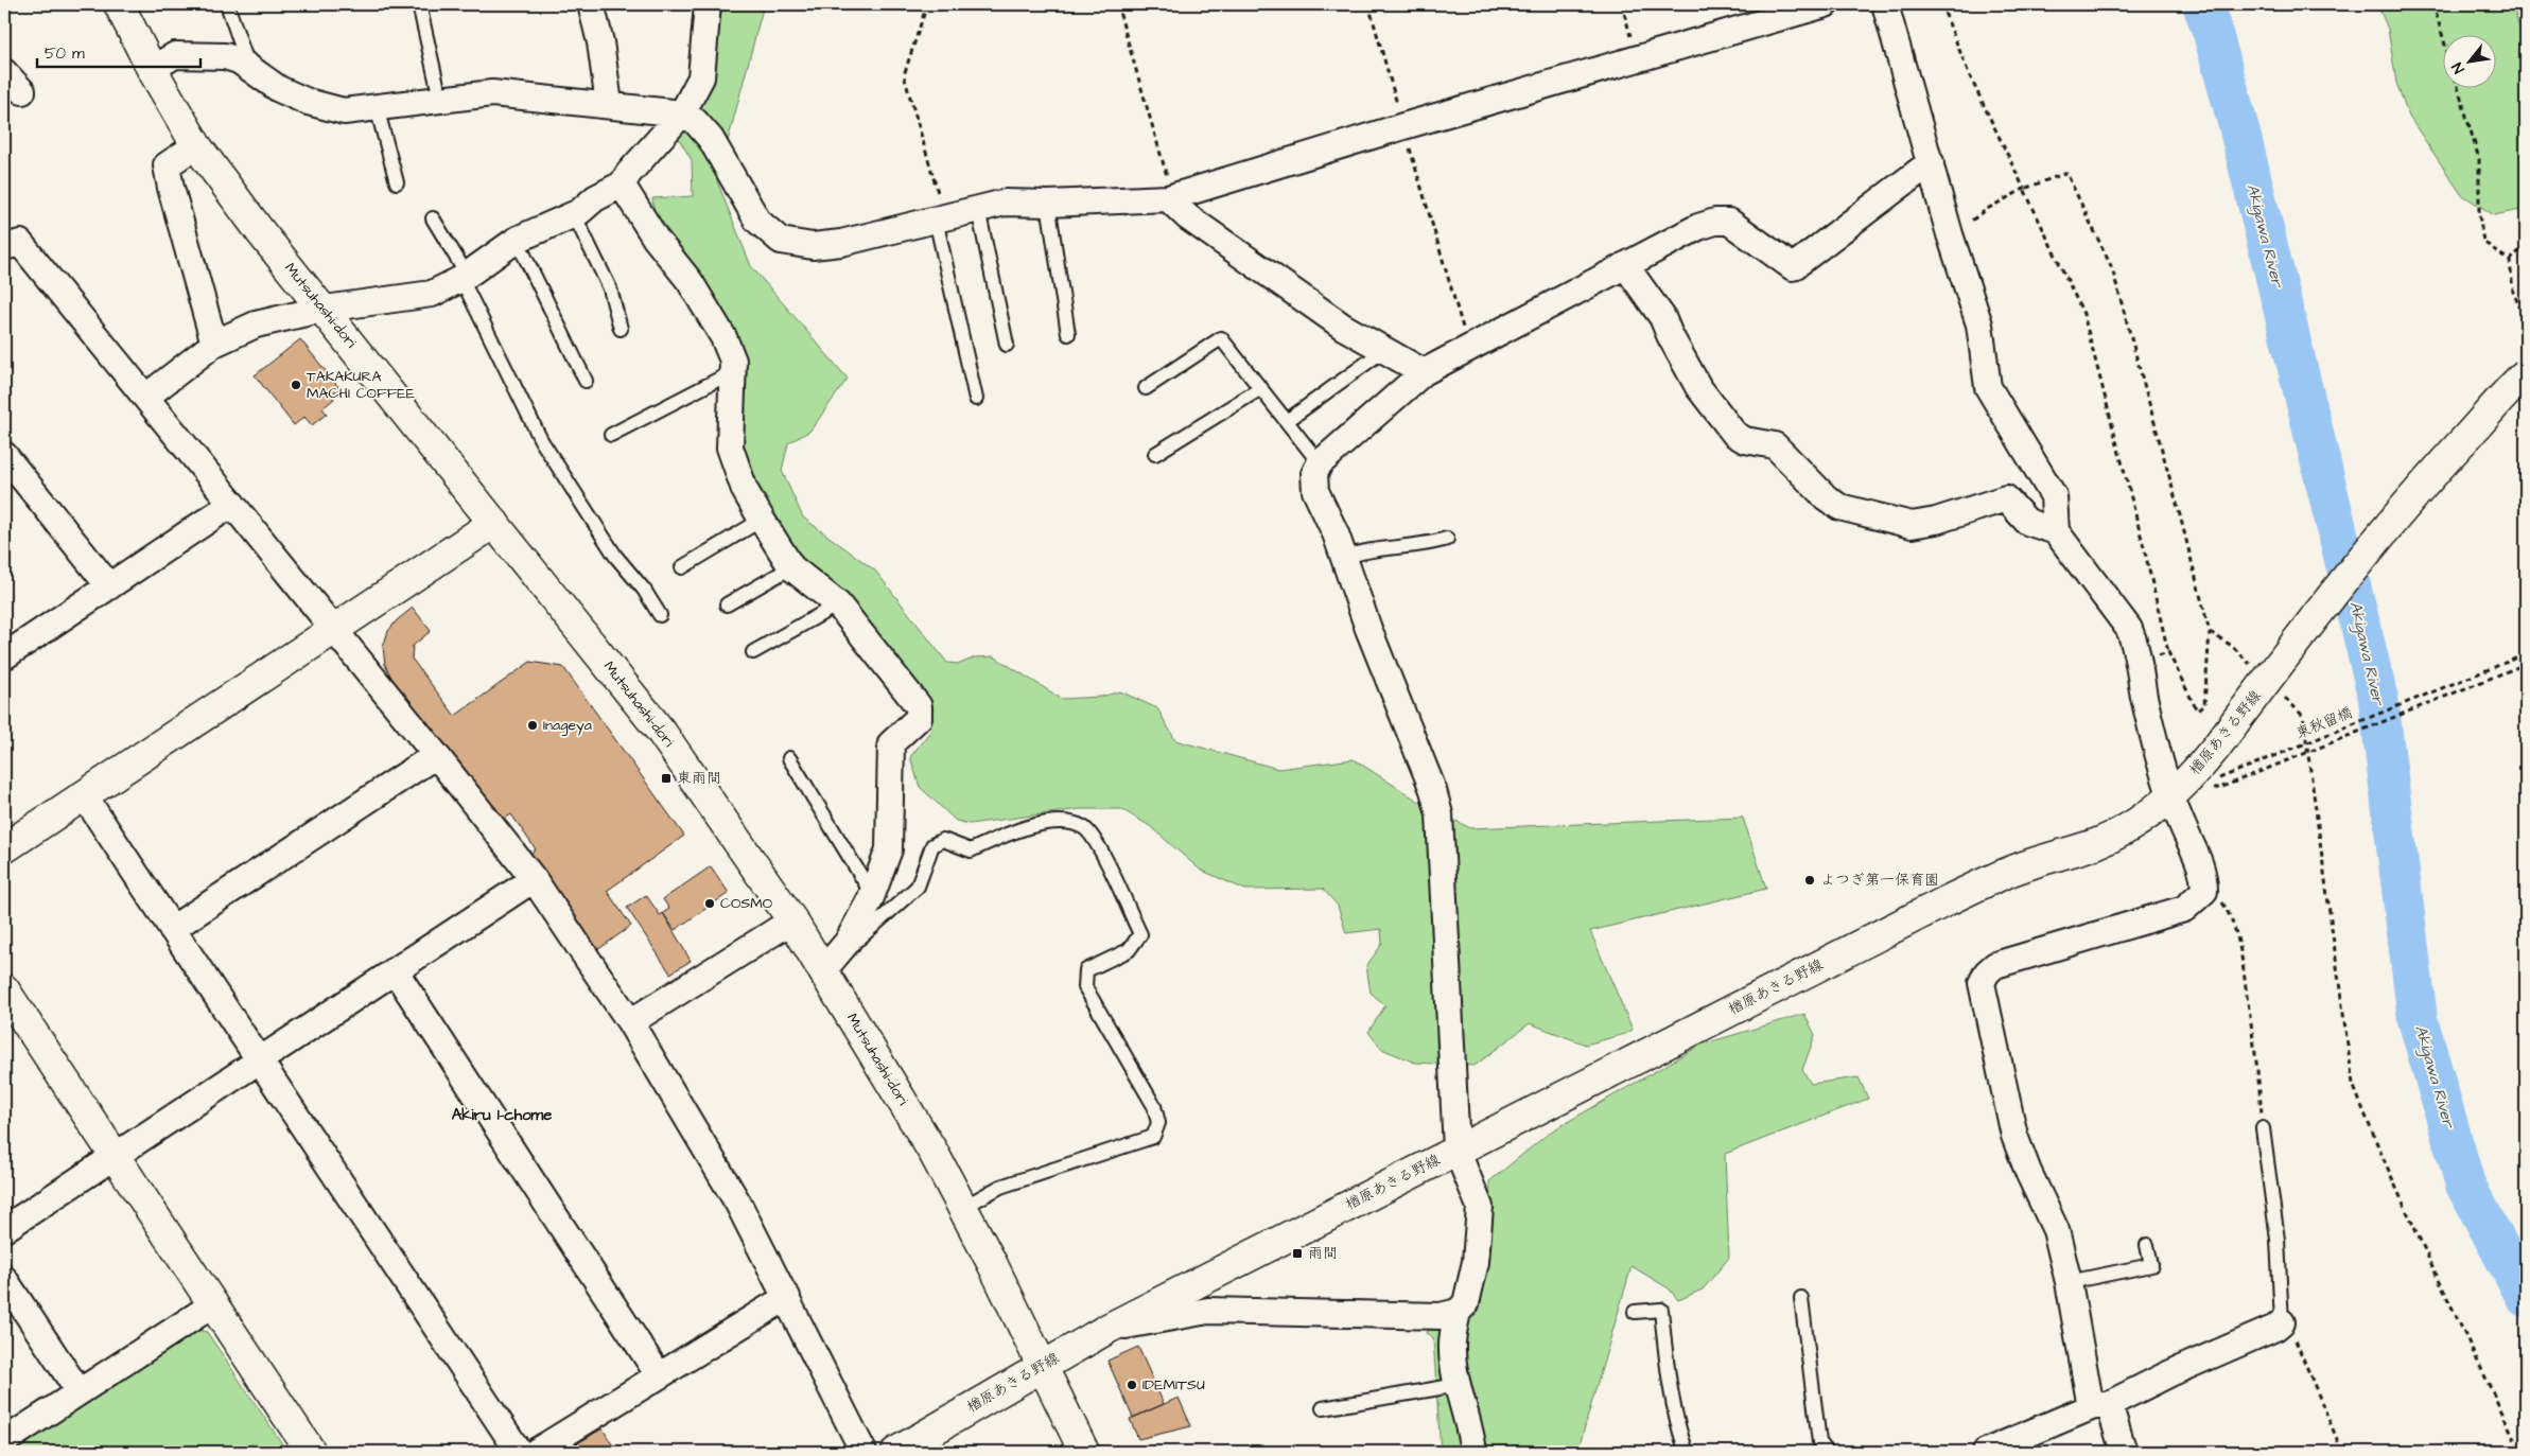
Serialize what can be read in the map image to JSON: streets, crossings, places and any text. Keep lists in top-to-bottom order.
{
  "streets": {
    "main road": ["Mutsuhashi-dori", "楢原あきる野線"],
    "path": ["東秋留橋"]
  },
  "crossings": [
    ["Mutsuhashi-dori", "楢原あきる野線"]
  ],
  "districts": ["Akiru 1-chome"],
  "water": ["Akigawa River"],
  "places": {
    "other": [
      "TAKAKURA MACHI COFFEE",
      "Inageya",
      "よつぎ第一保育園",
      "COSMO",
      "IDEMITSU"
    ],
    "transit": ["東雨間", "雨間"]
  },
  "scale_bar": "50 m",
  "north": "bottom left"
}
